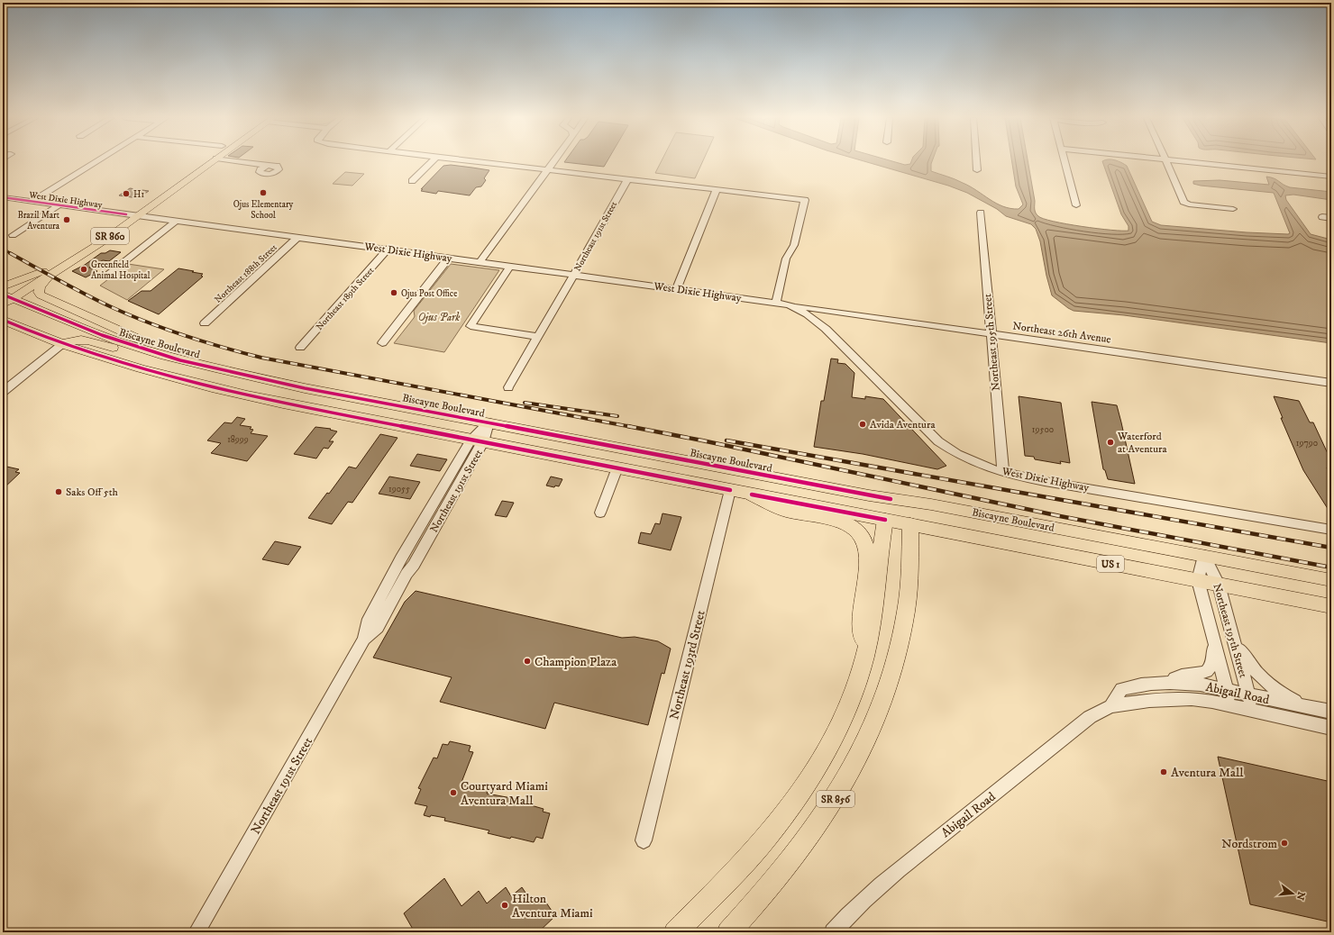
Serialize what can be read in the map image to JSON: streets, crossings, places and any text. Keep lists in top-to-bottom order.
{
  "streets": {
    "highway": ["SR 856"],
    "main road": ["SR 860", "Biscayne Boulevard", "US 1"],
    "street": [
      "West Dixie Highway",
      "Northeast 191st Street",
      "Northeast 188th Street",
      "Northeast 189th Street",
      "Northeast 26th Avenue",
      "Northeast 195th Street",
      "Northeast 193rd Street",
      "Abigail Road"
    ]
  },
  "crossings": [
    ["West Dixie Highway", "SR 860"],
    ["West Dixie Highway", "Northeast 191st Street"],
    ["West Dixie Highway", "Northeast 188th Street"],
    ["West Dixie Highway", "Northeast 189th Street"],
    ["West Dixie Highway", "Northeast 26th Avenue"],
    ["West Dixie Highway", "Northeast 195th Street"],
    ["SR 860", "Biscayne Boulevard"],
    ["Northeast 191st Street", "Biscayne Boulevard"],
    ["Northeast 191st Street", "US 1"],
    ["Northeast 26th Avenue", "Northeast 195th Street"],
    ["Northeast 195th Street", "Biscayne Boulevard"],
    ["Northeast 195th Street", "US 1"],
    ["Northeast 195th Street", "Abigail Road"],
    ["Biscayne Boulevard", "SR 856"],
    ["US 1", "Northeast 193rd Street"],
    ["US 1", "SR 856"]
  ],
  "parks": ["Ojus Park"],
  "places": [
    "Ojus Elementary School",
    "H1",
    "Brazil Mart Aventura",
    "Greenfield Animal Hospital",
    "Ojus Post Office",
    "Avida Aventura",
    "Waterford at Aventura",
    "Saks Off 5th",
    "Champion Plaza",
    "Aventura Mall",
    "Courtyard Miami Aventura Mall",
    "Nordstrom",
    "Hilton Aventura Miami"
  ],
  "house_numbers": [
    "19500",
    "18999",
    "19790",
    "19055"
  ],
  "north": "right"
}
